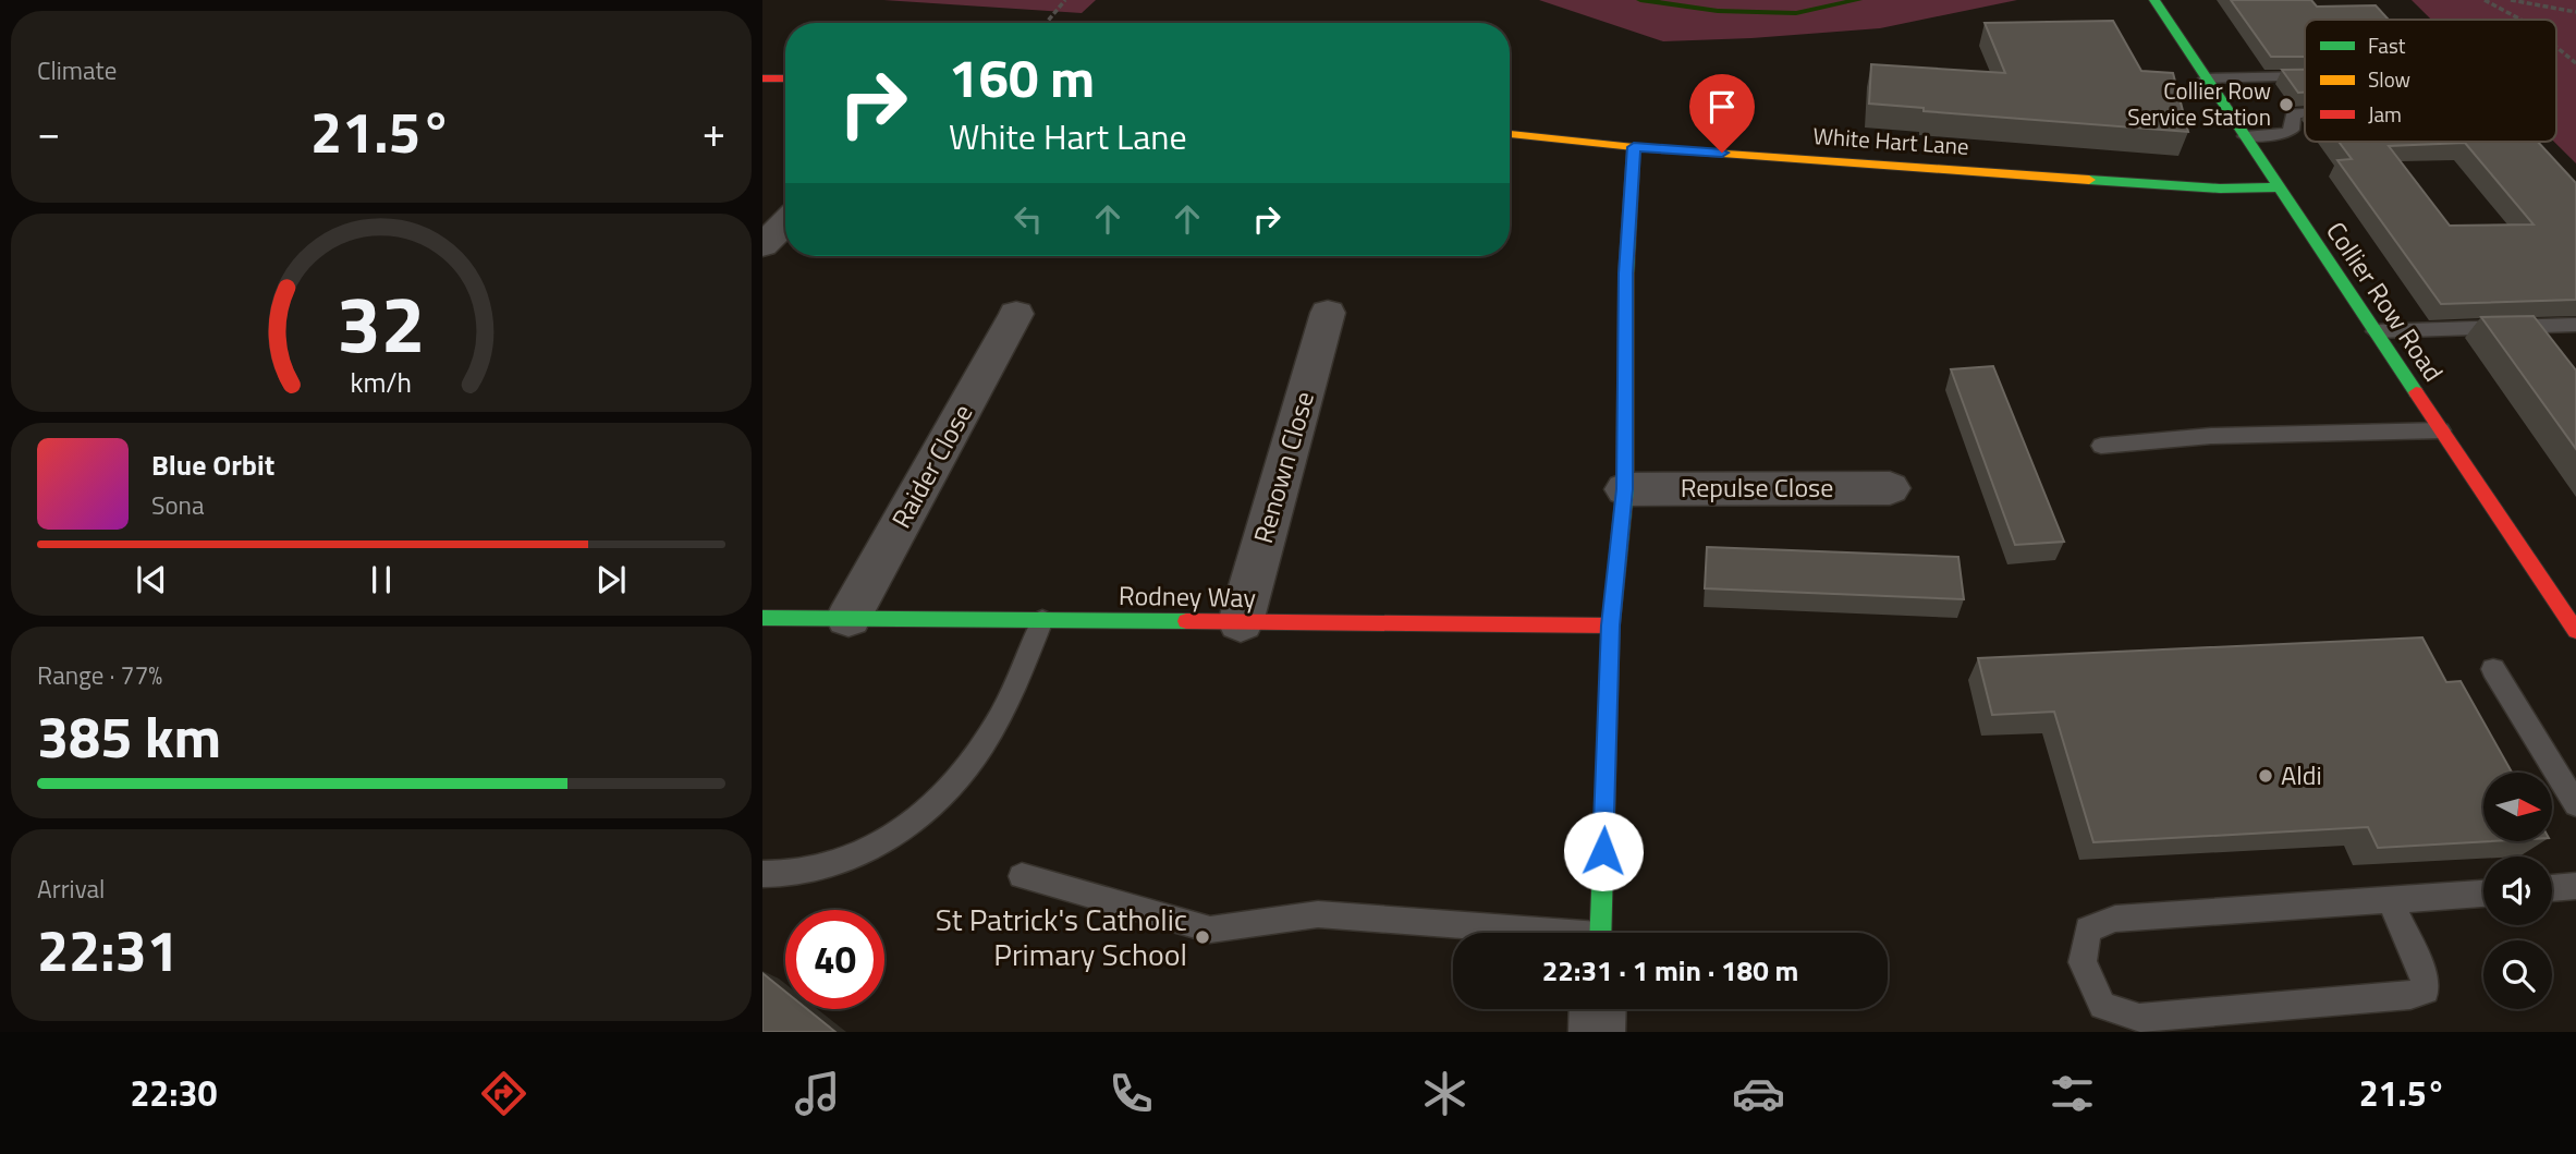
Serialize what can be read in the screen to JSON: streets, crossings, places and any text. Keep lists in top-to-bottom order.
{
  "streets": {
    "street": [
      "White Hart Lane",
      "Collier Row Road",
      "Raider Close",
      "Renown Close",
      "Repulse Close",
      "Rodney Way"
    ]
  },
  "crossings": [
    ["White Hart Lane", "Collier Row Road"],
    ["Raider Close", "Rodney Way"],
    ["Renown Close", "Rodney Way"]
  ],
  "places": ["Collier Row Service Station", "Aldi", "St Patrick's Catholic Primary School"],
  "legend": ["Fast", "Slow", "Jam"],
  "north": "right",
  "page": {
    "tile": [
      "Climate",
      ["Range · 77%", "385 km"],
      ["Arrival", "22:31"]
    ],
    "turn": ["160 m", "White Hart Lane"],
    "heat": ["−", "21.5°", "+"],
    "song": ["Blue Orbit", "Sona"],
    "limit": "40",
    "trip": "22:31 · 1 min · 180 m",
    "tabs": ["22:30", "21.5°"],
    "gauge": ["32", "km/h"]
  }
}
